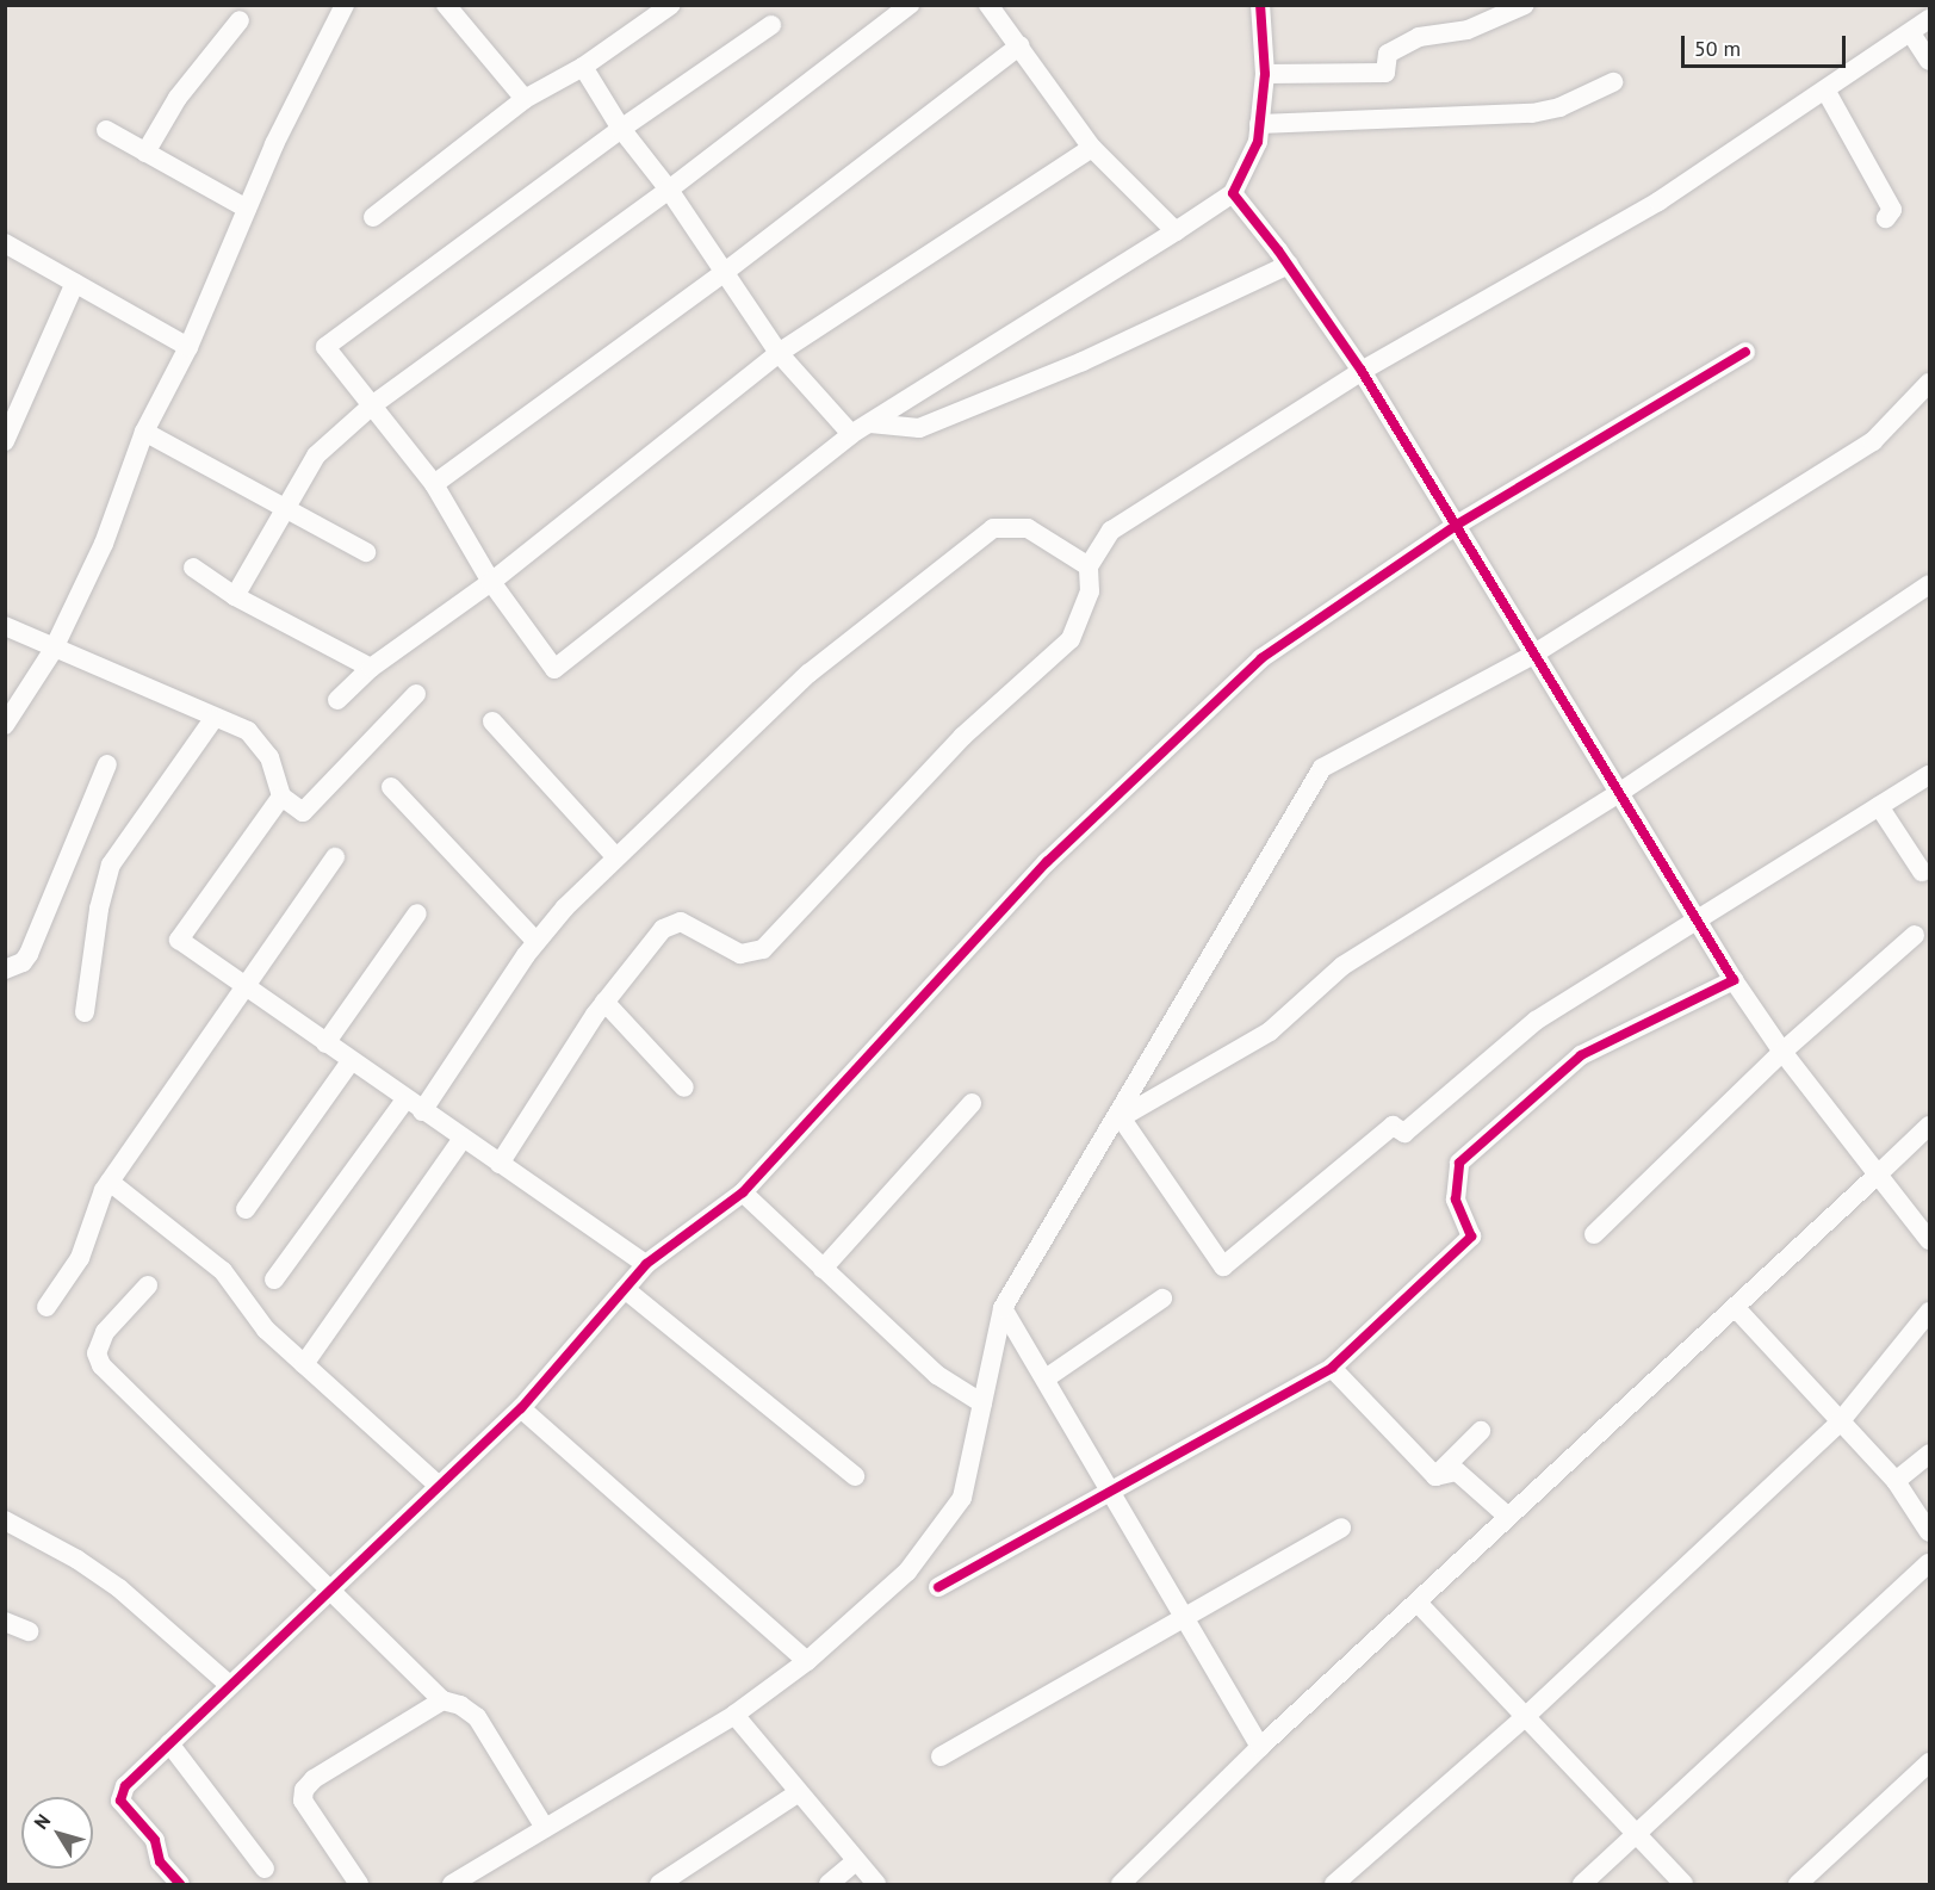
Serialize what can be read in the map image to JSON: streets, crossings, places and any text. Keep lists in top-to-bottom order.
{
  "scale_bar": "50 m",
  "north": "top left"
}
